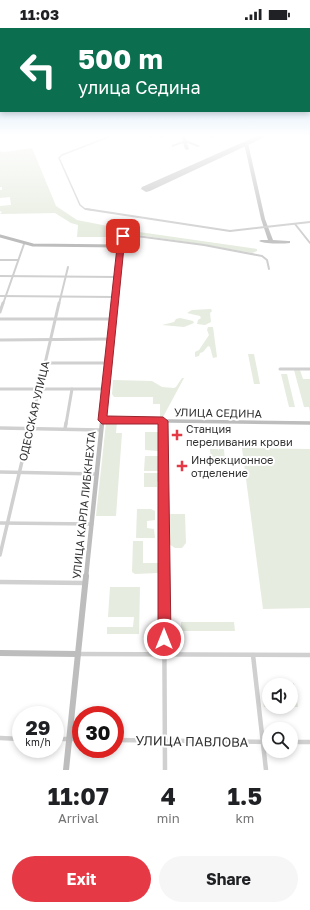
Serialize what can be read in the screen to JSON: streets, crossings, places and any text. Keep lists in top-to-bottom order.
{
  "streets": {
    "street": [
      "ОДЕССКАЯ УЛИЦА",
      "УЛИЦА СЕДИНА",
      "УЛИЦА КАРЛА ЛИБКНЕХТА",
      "УЛИЦА ПАВЛОВА"
    ]
  },
  "crossings": [
    ["УЛИЦА СЕДИНА", "УЛИЦА КАРЛА ЛИБКНЕХТА"]
  ],
  "places": {
    "health": ["Станция переливания крови", "Инфекционное отделение"]
  },
  "page": {
    "status": "11:03",
    "turn": ["500 m", "улица Седина"],
    "speed": "29 km/h",
    "limit": "30",
    "eta": [
      "11:07",
      "Arrival",
      "4",
      "min",
      "1.5",
      "km"
    ],
    "buttons": ["Exit", "Share"]
  }
}
